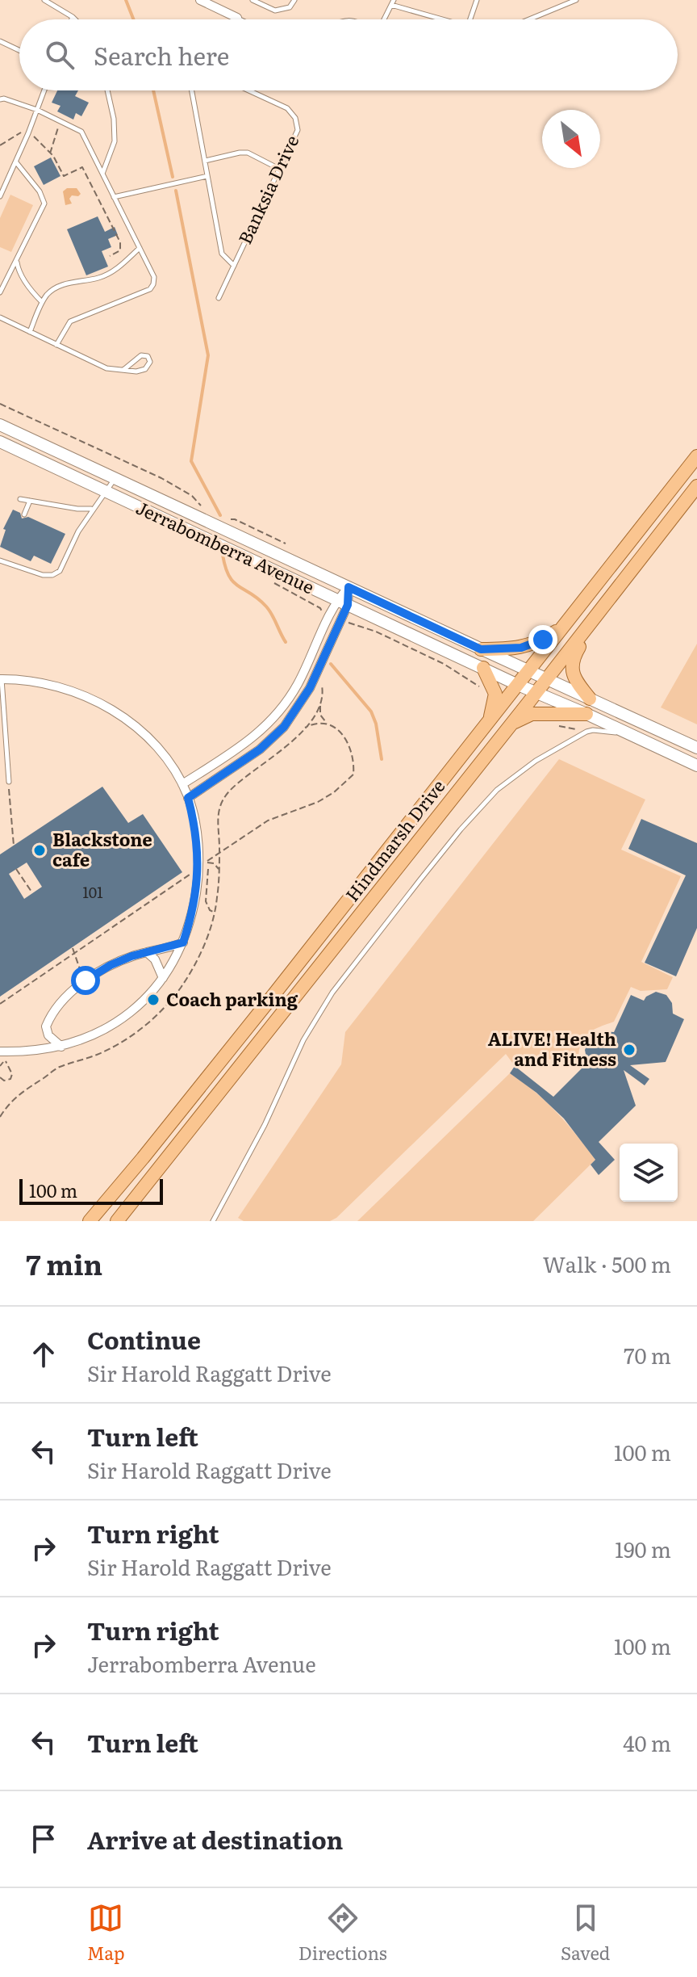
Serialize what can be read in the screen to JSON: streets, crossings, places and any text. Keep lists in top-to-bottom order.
{
  "streets": {
    "main road": ["Hindmarsh Drive"],
    "street": ["Jerrabomberra Avenue"],
    "lane": ["Banksia Drive"]
  },
  "crossings": [
    ["Jerrabomberra Avenue", "Hindmarsh Drive"]
  ],
  "places": ["Blackstone cafe", "Coach parking", "ALIVE! Health and Fitness"],
  "house_numbers": ["101"],
  "scale_bar": "100 m",
  "north": "bottom right",
  "page": {
    "search": "Search here",
    "scale": "100 m",
    "heading": ["7 min", "Walk · 500 m"],
    "list": [
      ["Continue", "Sir Harold Raggatt Drive", "70 m"],
      ["Turn left", "Sir Harold Raggatt Drive", "100 m"],
      ["Turn right", "Sir Harold Raggatt Drive", "190 m"],
      ["Turn right", "Jerrabomberra Avenue", "100 m"],
      ["Turn left", "40 m"],
      "Arrive at destination"
    ],
    "nav": ["Map", "Directions", "Saved"]
  }
}
